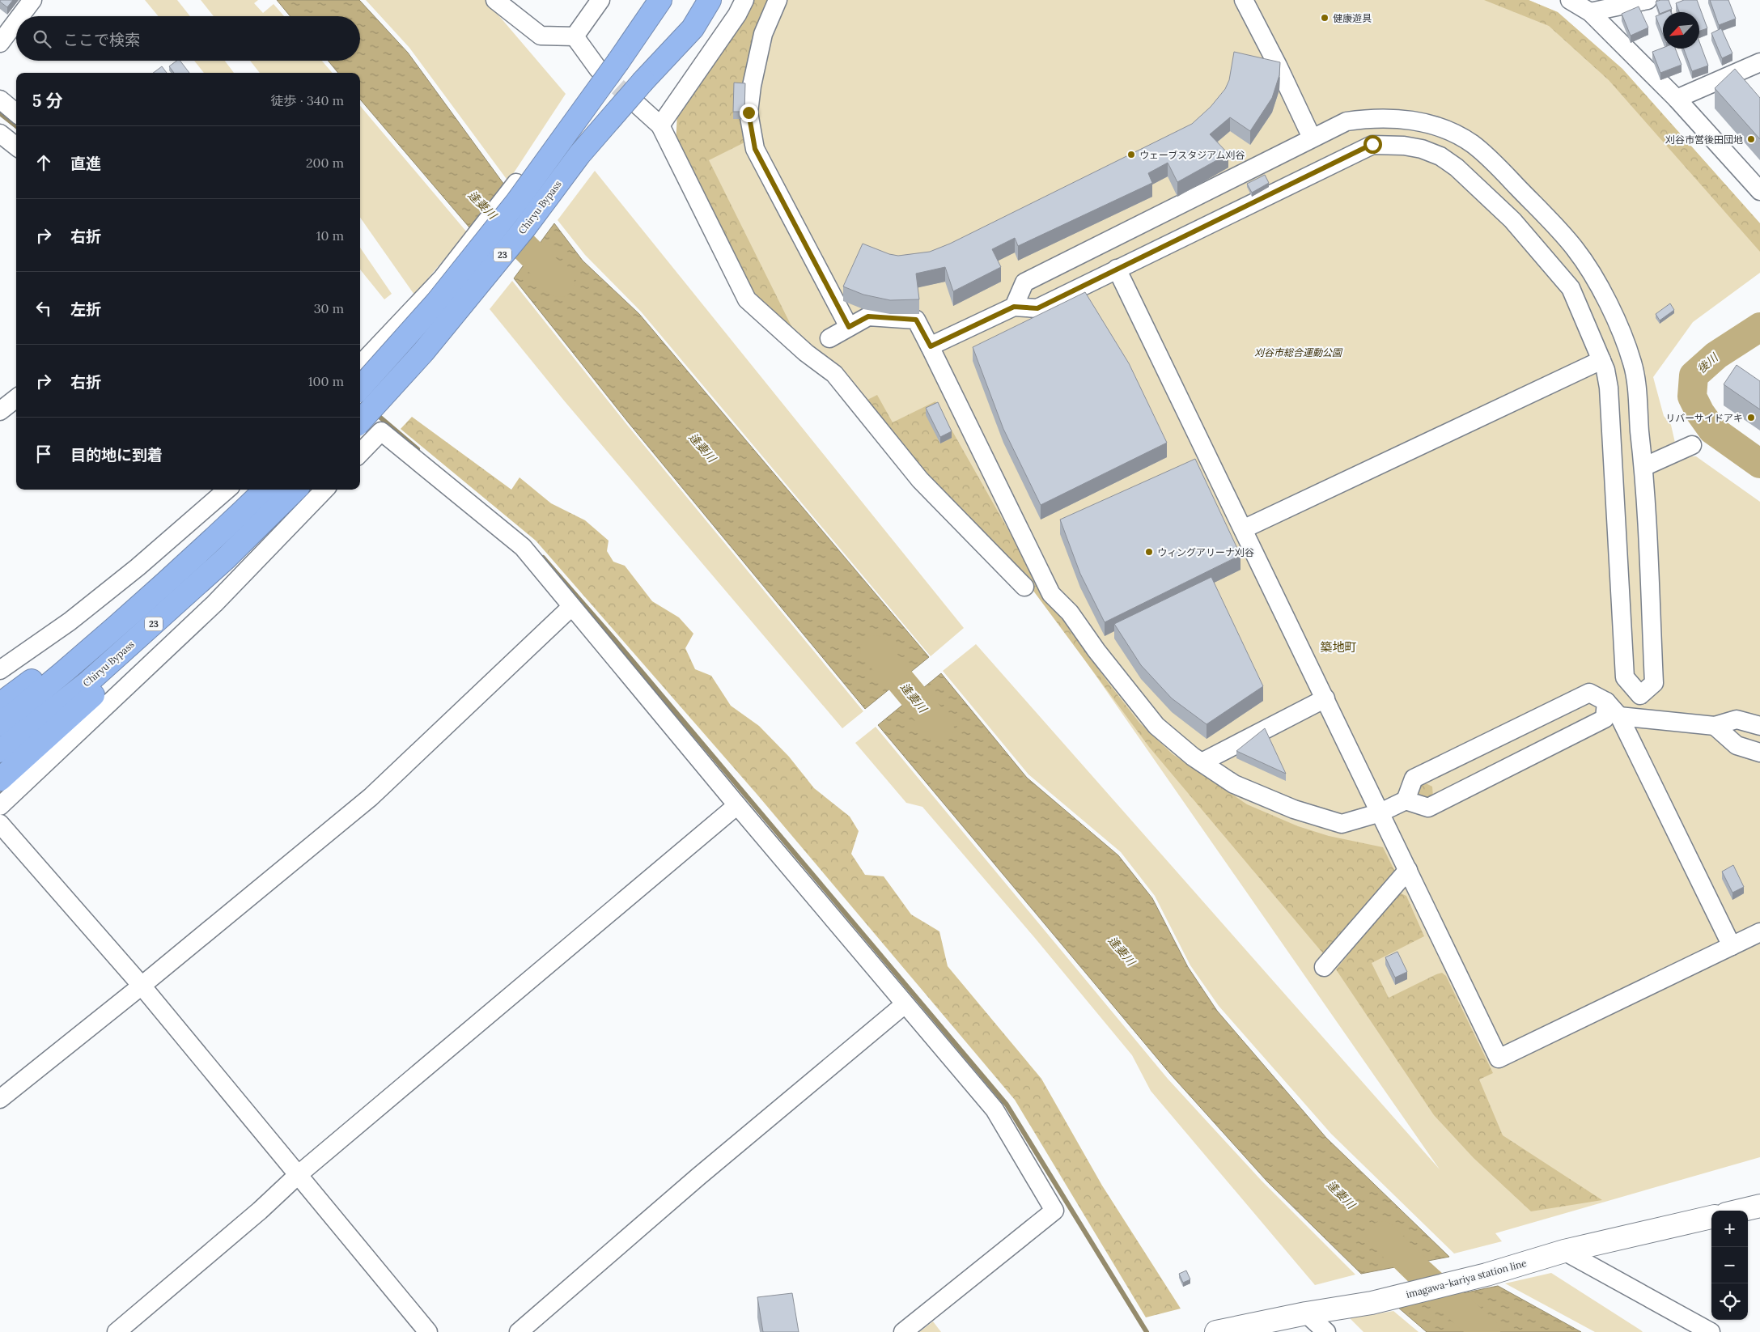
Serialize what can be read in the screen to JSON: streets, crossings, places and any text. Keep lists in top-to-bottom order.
{
  "streets": {
    "highway": ["Chiryu Bypass", "23"],
    "main road": ["imagawa-kariya station line"]
  },
  "crossings": [
    ["Chiryu Bypass", "23"]
  ],
  "districts": ["築地町"],
  "water": ["逢妻川", "後川"],
  "parks": ["刈谷市総合運動公園"],
  "places": [
    "健康遊具",
    "刈谷市営後田団地",
    "ウェーブスタジアム刈谷",
    "リバーサイドアキ",
    "ウィングアリーナ刈谷"
  ],
  "north": "bottom left",
  "page": {
    "search": "ここで検索",
    "heading": ["5 分", "徒歩 · 340 m"],
    "list": [
      ["直進", "200 m"],
      ["右折", "10 m"],
      ["左折", "30 m"],
      ["右折", "100 m"],
      "目的地に到着"
    ],
    "map_buttons": ["+", "−"]
  }
}
